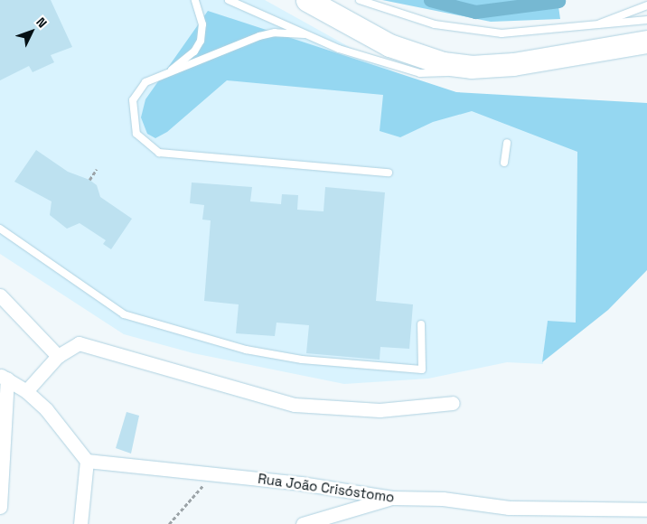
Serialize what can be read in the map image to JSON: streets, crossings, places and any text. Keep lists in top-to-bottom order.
{
  "streets": {
    "street": ["Rua João Crisóstomo"]
  },
  "north": "top right"
}
